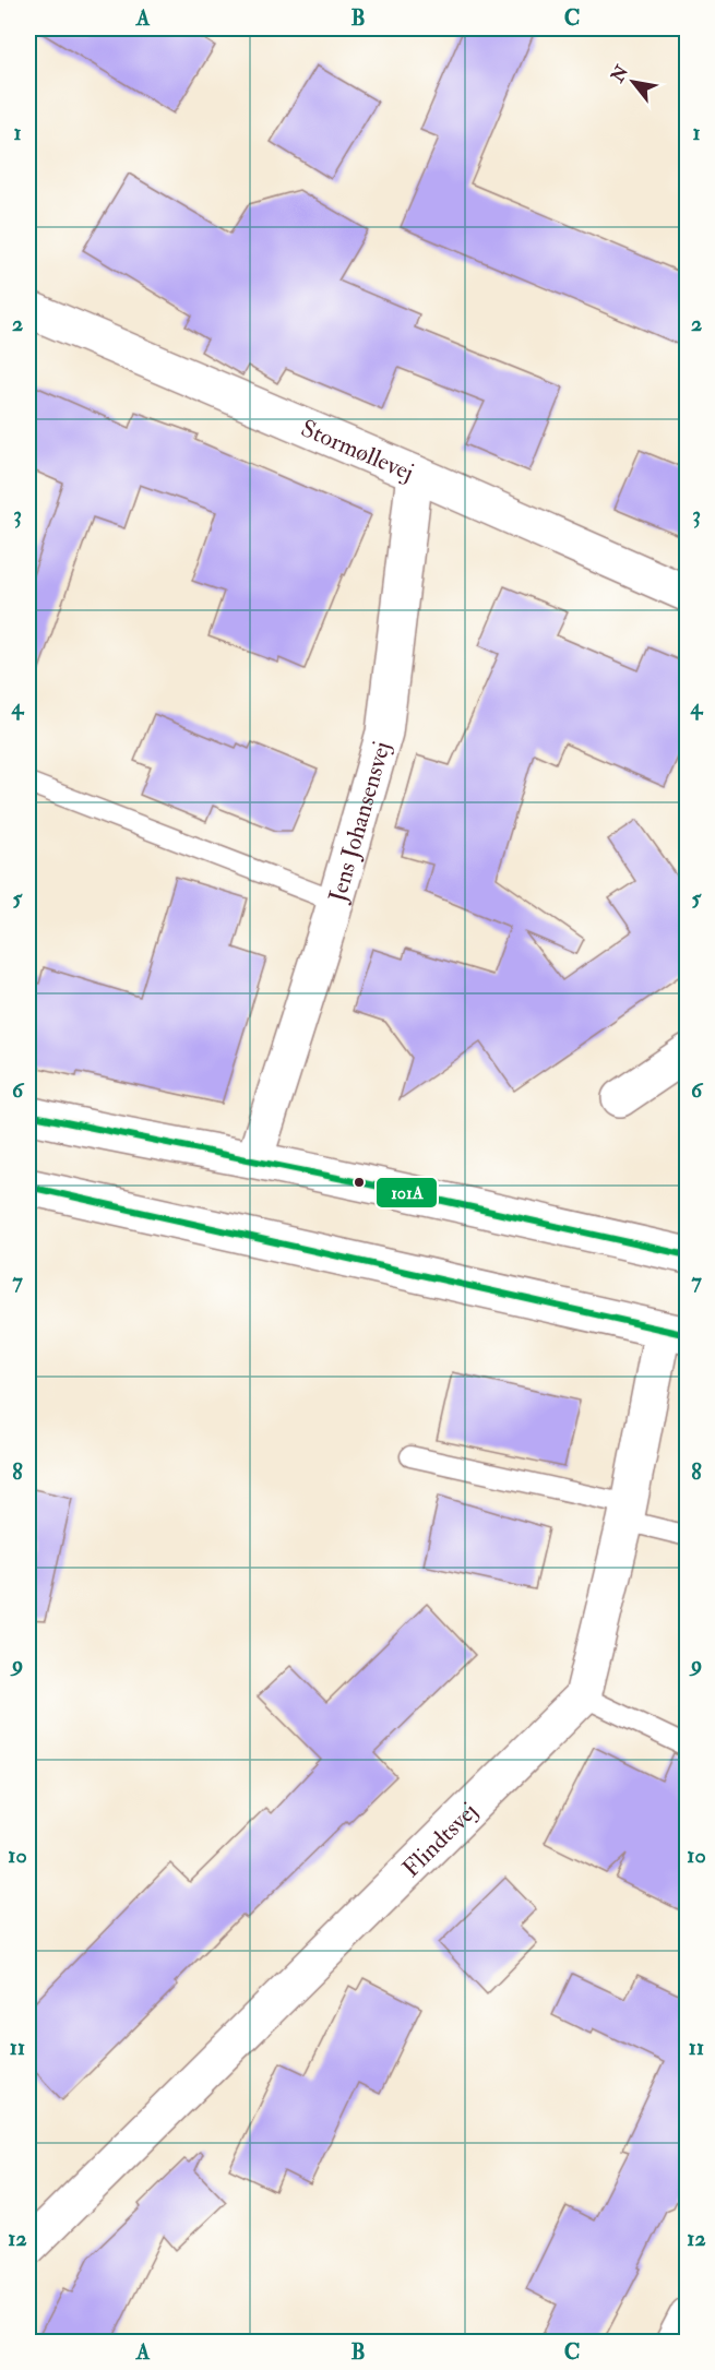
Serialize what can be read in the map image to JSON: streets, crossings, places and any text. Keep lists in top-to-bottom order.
{
  "streets": {
    "street": ["Stormøllevej", "Jens Johansensvej", "Flindtsvej"]
  },
  "crossings": [
    ["Stormøllevej", "Jens Johansensvej"]
  ],
  "lines": ["transit line 101A"],
  "north": "top left",
  "grid": {
    "columns": ["A", "B", "C"],
    "rows": [
      "1",
      "2",
      "3",
      "4",
      "5",
      "6",
      "7",
      "8",
      "9",
      "10",
      "11",
      "12"
    ]
  }
}
